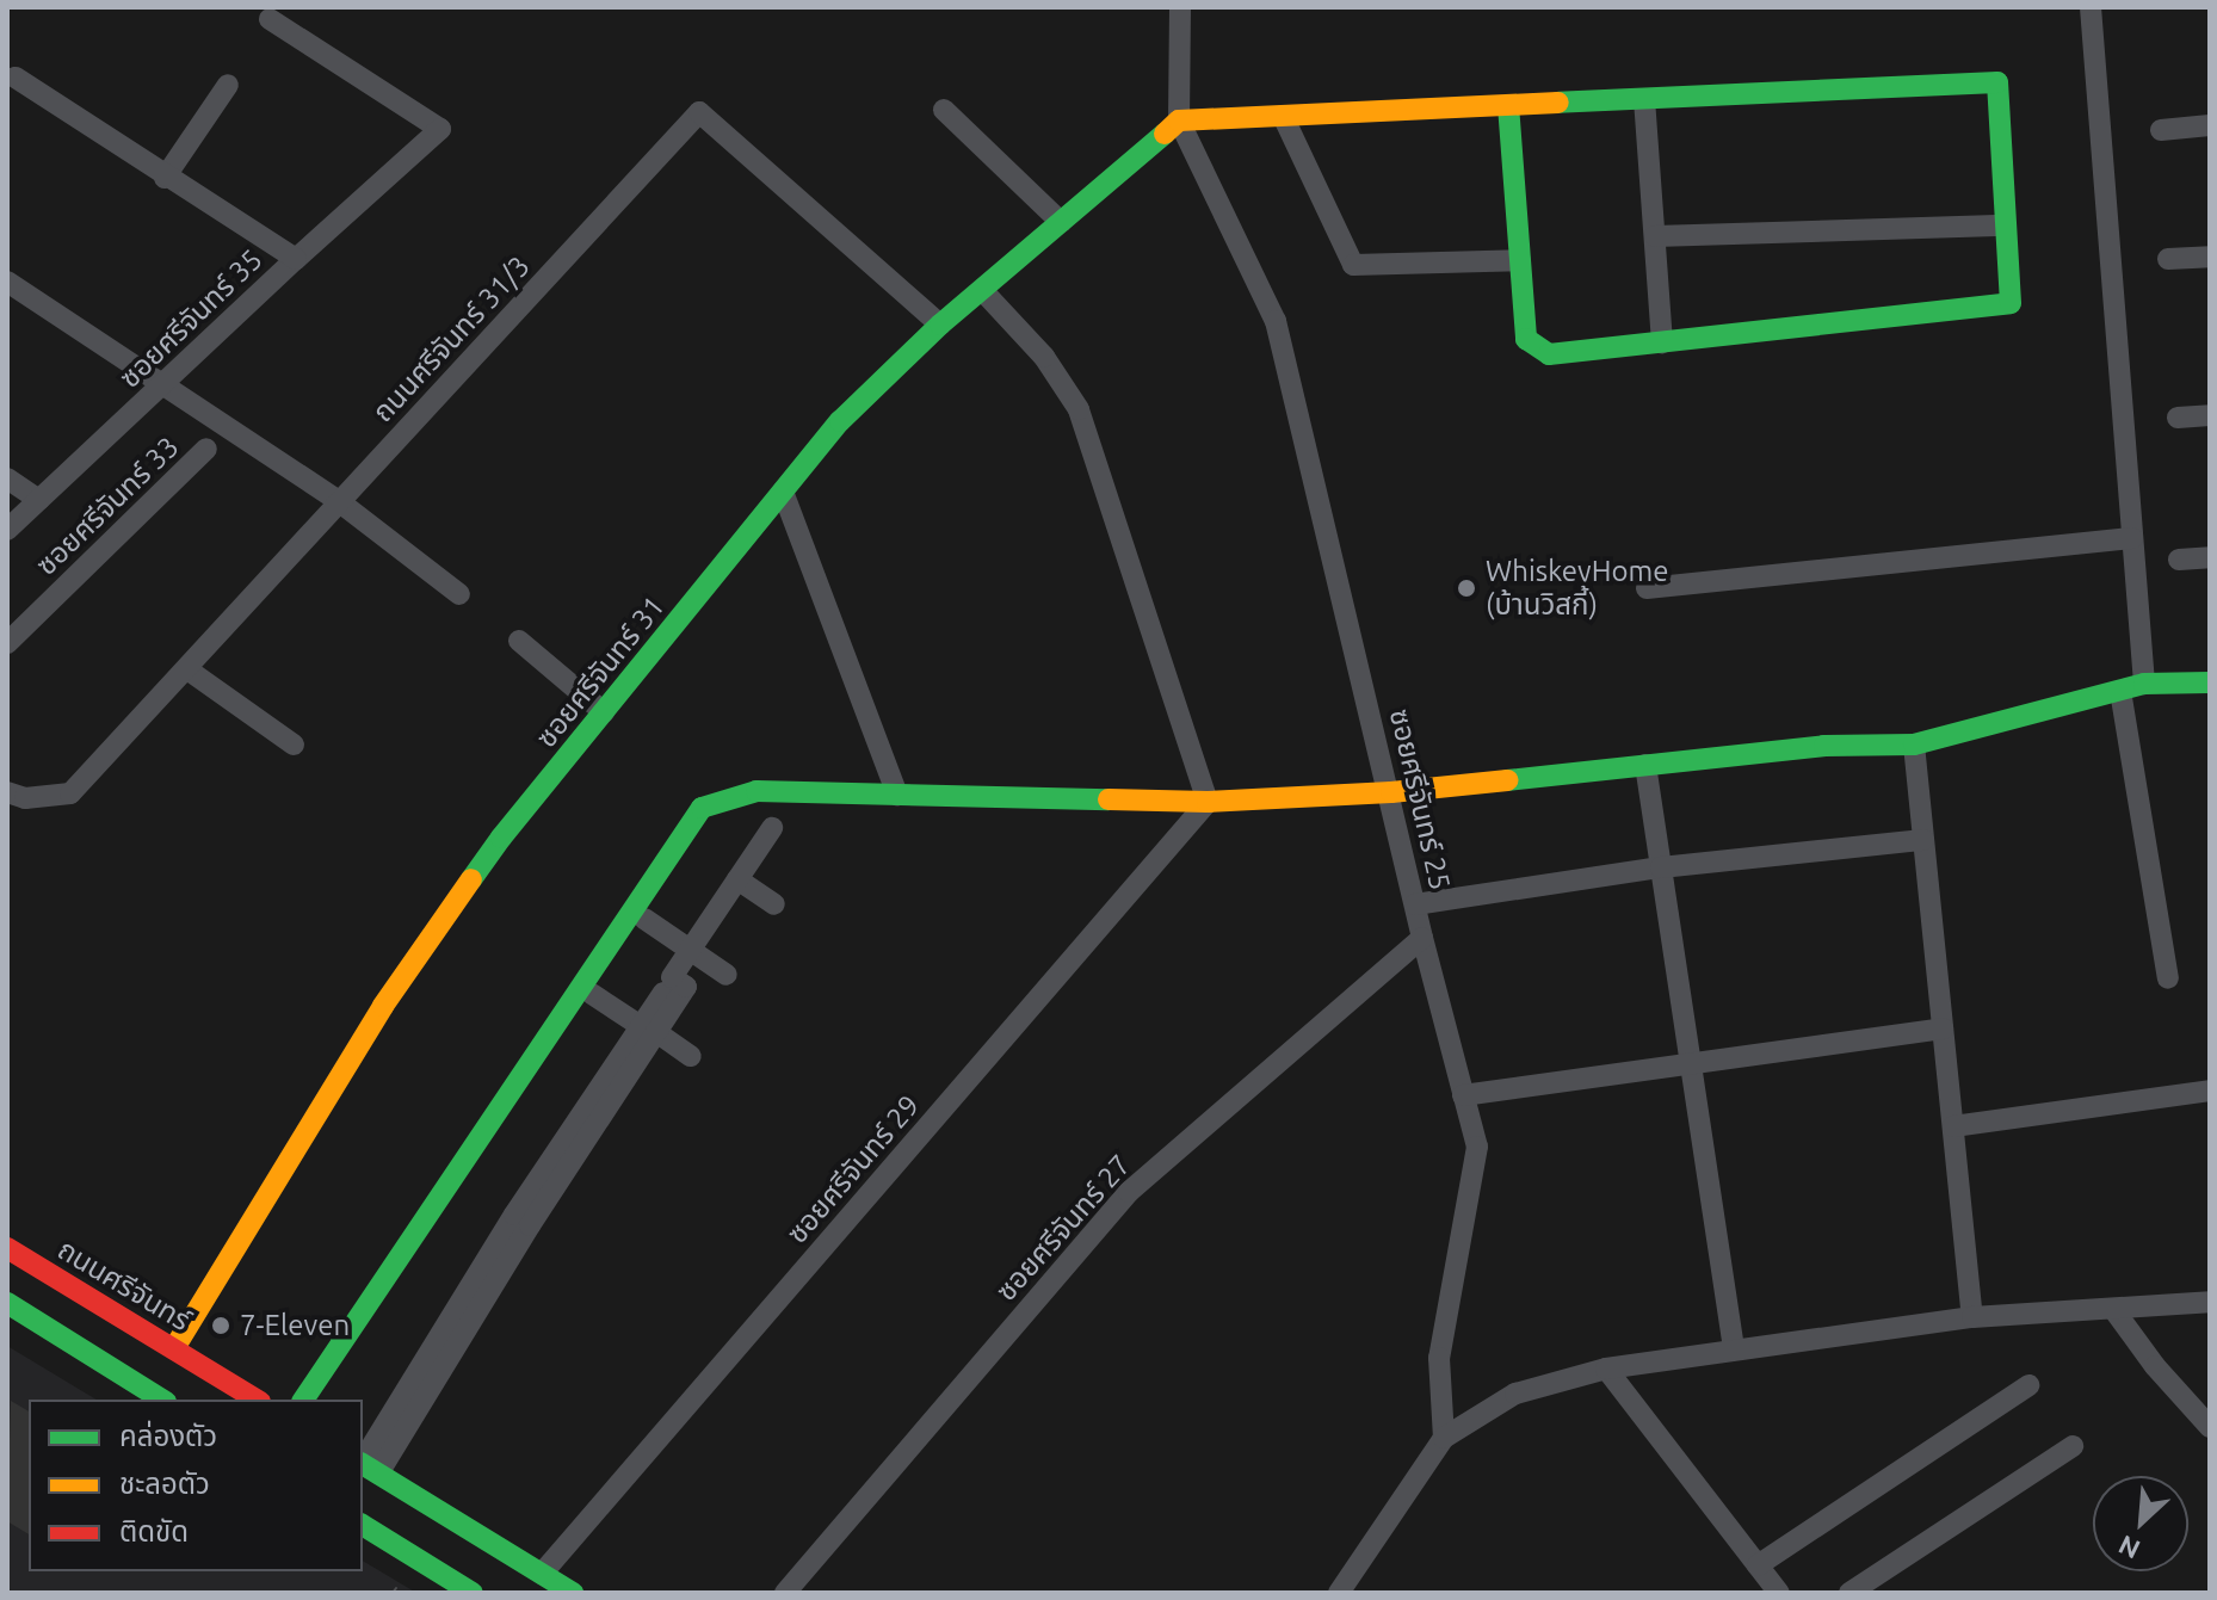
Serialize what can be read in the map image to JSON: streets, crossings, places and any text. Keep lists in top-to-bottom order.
{
  "streets": {
    "street": [
      "ซอยศรีจันทร์ 35",
      "ถนนศรีจันทร์ 31/3",
      "ซอยศรีจันทร์ 33",
      "ซอยศรีจันทร์ 31",
      "ซอยศรีจันทร์ 25",
      "ซอยศรีจันทร์ 29",
      "ซอยศรีจันทร์ 27",
      "ถนนศรีจันทร์"
    ]
  },
  "crossings": [
    ["ถนนศรีจันทร์ 31/3", "ซอยศรีจันทร์ 31"],
    ["ซอยศรีจันทร์ 31", "ซอยศรีจันทร์ 25"],
    ["ซอยศรีจันทร์ 31", "ถนนศรีจันทร์"],
    ["ซอยศรีจันทร์ 25", "ซอยศรีจันทร์ 27"]
  ],
  "places": ["WhiskeyHome (บ้านวิสกี้)", "7-Eleven"],
  "legend": ["คล่องตัว", "ชะลอตัว", "ติดขัด"],
  "north": "bottom left"
}
